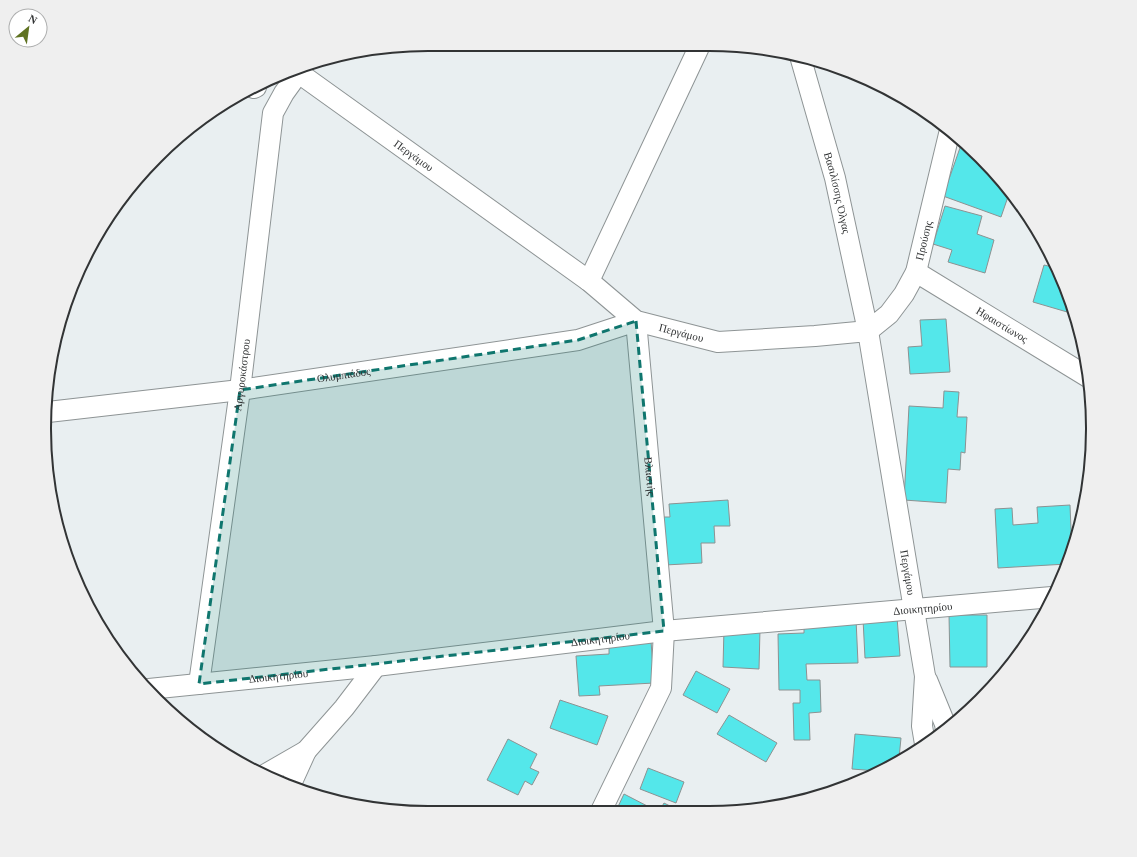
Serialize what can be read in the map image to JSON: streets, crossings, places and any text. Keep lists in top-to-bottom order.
{
  "streets": {
    "street": [
      "Περγάμου",
      "Βασιλίσσης Όλγας",
      "Προύσης",
      "Ηφαιστίωνος",
      "Αργυροκάστρου",
      "Ολυμπιάδος",
      "Βλαστής",
      "Διοικητηρίου"
    ]
  },
  "crossings": [
    ["Περγάμου", "Βασιλίσσης Όλγας"],
    ["Περγάμου", "Προύσης"],
    ["Περγάμου", "Ολυμπιάδος"],
    ["Περγάμου", "Βλαστής"],
    ["Περγάμου", "Διοικητηρίου"],
    ["Βασιλίσσης Όλγας", "Προύσης"],
    ["Προύσης", "Ηφαιστίωνος"],
    ["Αργυροκάστρου", "Ολυμπιάδος"],
    ["Αργυροκάστρου", "Διοικητηρίου"],
    ["Ολυμπιάδος", "Βλαστής"],
    ["Βλαστής", "Διοικητηρίου"]
  ],
  "north": "top right"
}
